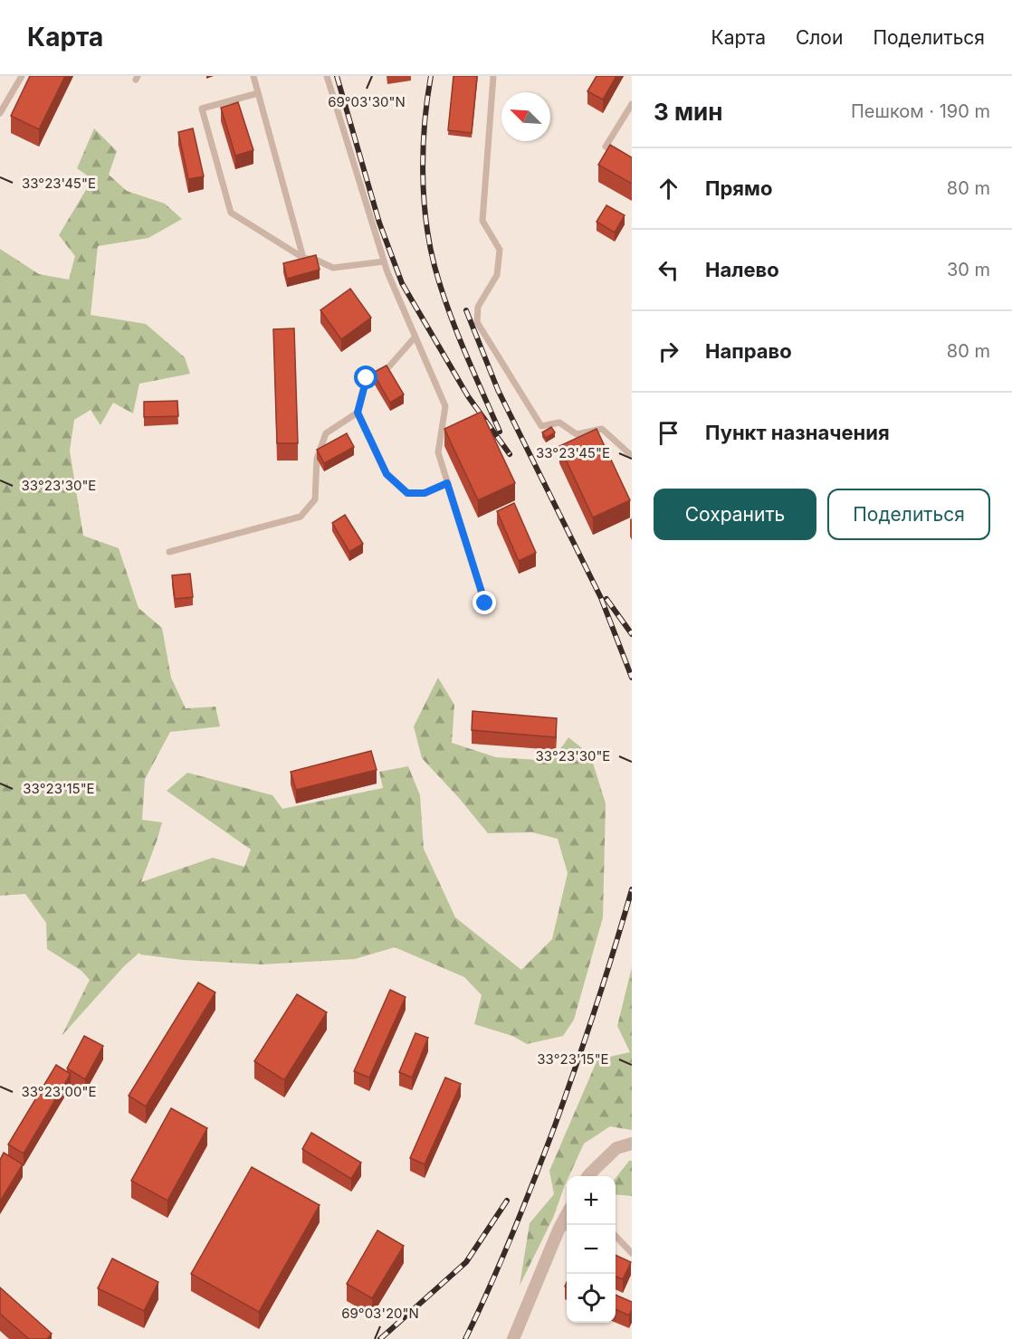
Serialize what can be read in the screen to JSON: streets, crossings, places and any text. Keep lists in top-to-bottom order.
{
  "north": "top left",
  "page": {
    "header": "Карта",
    "nav": ["Карта", "Слои", "Поделиться"],
    "heading": ["3 мин", "Пешком · 190 m"],
    "list": [
      ["Прямо", "80 m"],
      ["Налево", "30 m"],
      ["Направо", "80 m"],
      "Пункт назначения"
    ],
    "buttons": ["Сохранить", "Поделиться"],
    "map_buttons": ["+", "−"]
  },
  "coordinates": [
    "69°03'30\"N",
    "33°23'45\"E",
    "33°23'30\"E",
    "33°23'15\"E",
    "33°23'00\"E",
    "69°03'20\"N"
  ]
}
